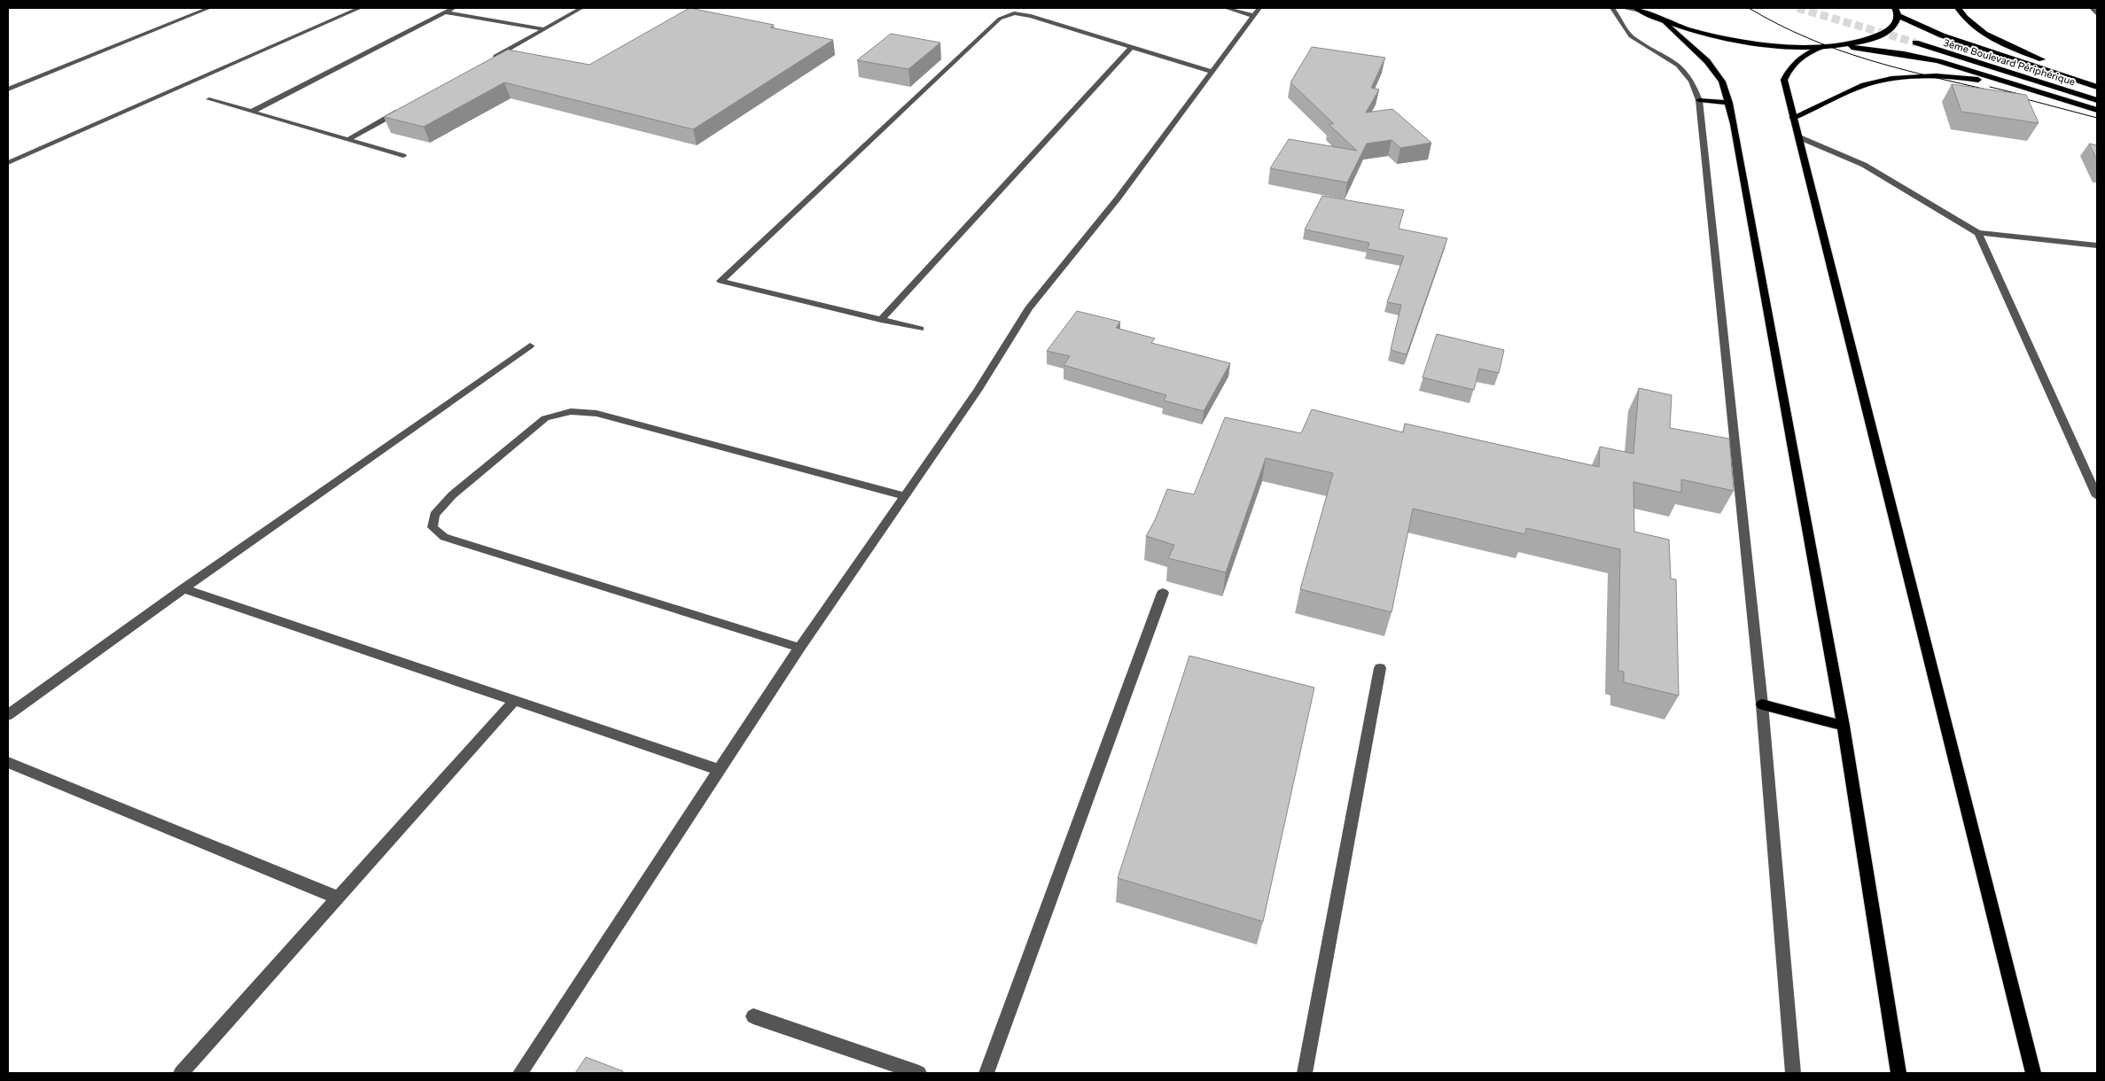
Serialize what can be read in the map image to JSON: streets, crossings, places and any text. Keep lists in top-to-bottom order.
{
  "streets": {
    "highway": ["3ème Boulevard Périphérique"]
  }
}
